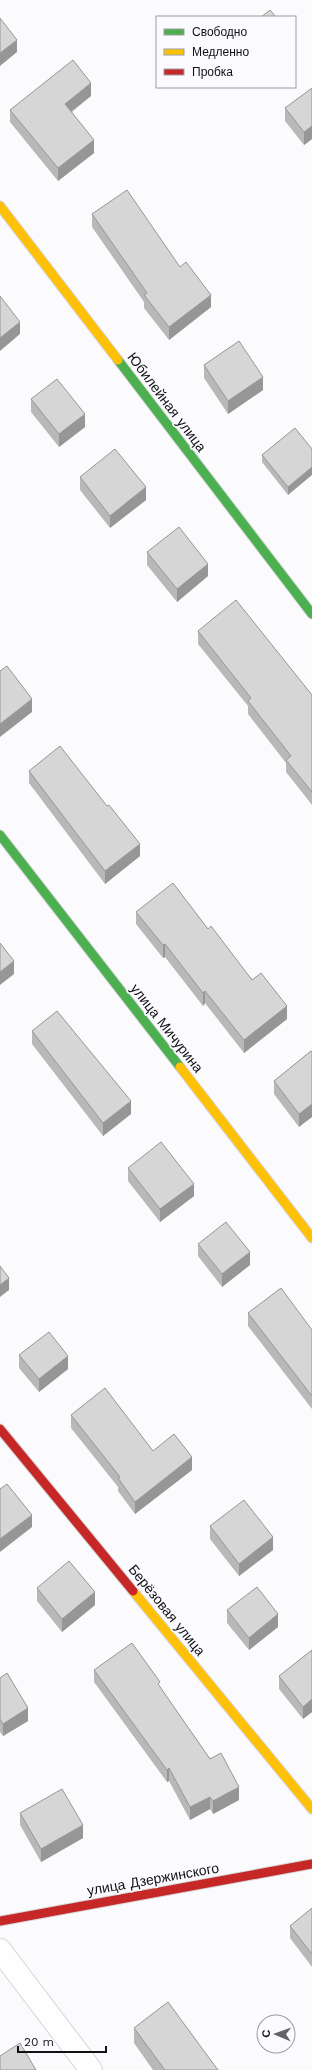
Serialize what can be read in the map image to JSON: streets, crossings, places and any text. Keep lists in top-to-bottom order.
{
  "streets": {
    "street": [
      "Юбилейная улица",
      "улица Мичурина",
      "Берёзовая улица",
      "улица Дзержинского"
    ]
  },
  "legend": ["Свободно", "Медленно", "Пробка"],
  "scale_bar": "20 m",
  "north": "left"
}
